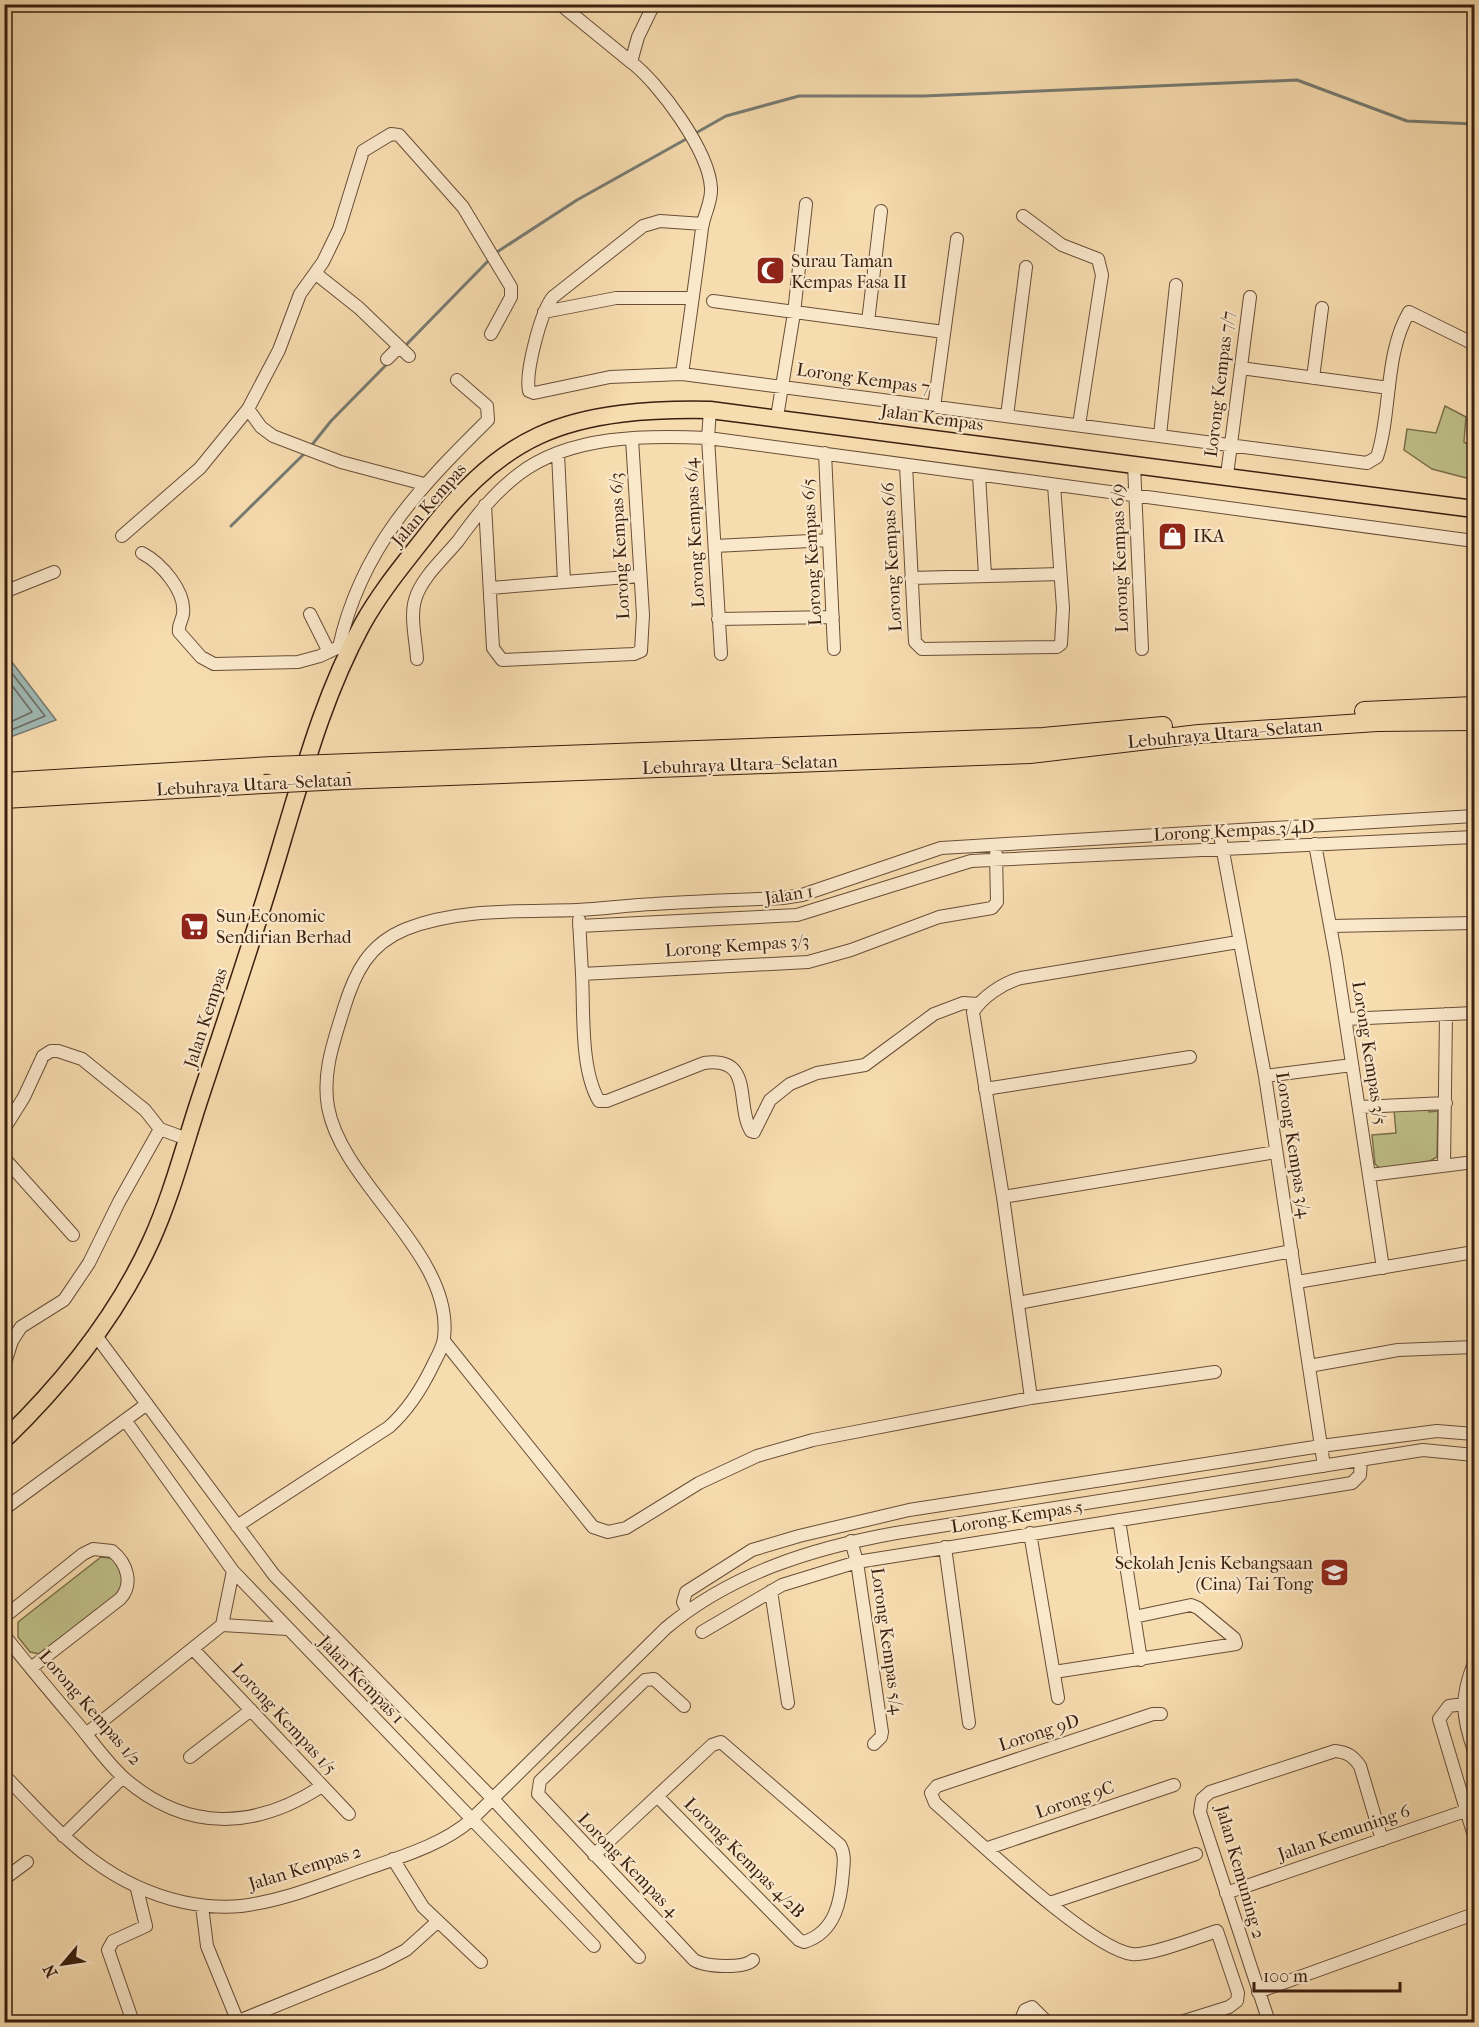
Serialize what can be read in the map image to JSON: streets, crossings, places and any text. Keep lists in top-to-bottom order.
{
  "streets": {
    "highway": ["Lebuhraya Utara–Selatan"],
    "main road": ["Jalan Kempas"],
    "street": [
      "Lorong Kempas 7",
      "Lorong Kempas 7/7",
      "Lorong Kempas 6/4",
      "Lorong Kempas 6/3",
      "Lorong Kempas 6/5",
      "Lorong Kempas 6/6",
      "Lorong Kempas 6/9",
      "Lorong Kempas 3/4D",
      "Jalan 1",
      "Lorong Kempas 3/3",
      "Lorong Kempas 3/5",
      "Lorong Kempas 3/4",
      "Lorong Kempas 5",
      "Lorong Kempas 5/4",
      "Jalan Kempas 1",
      "Lorong Kempas 1/2",
      "Lorong Kempas 1/5",
      "Lorong 9D",
      "Lorong 9C",
      "Jalan Kemuning 6",
      "Lorong Kempas 4/2B",
      "Lorong Kempas 4",
      "Jalan Kempas 2",
      "Jalan Kemuning 2"
    ]
  },
  "crossings": [
    ["Lorong Kempas 7", "Lorong Kempas 7/7"],
    ["Lorong Kempas 7/7", "Jalan Kempas"],
    ["Jalan Kempas", "Lorong Kempas 6/4"],
    ["Jalan Kempas", "Lorong Kempas 6/9"],
    ["Lorong Kempas 3/4D", "Jalan 1"],
    ["Lorong Kempas 3/4D", "Lorong Kempas 3/3"],
    ["Lorong Kempas 3/4D", "Lorong Kempas 3/5"],
    ["Lorong Kempas 3/4D", "Lorong Kempas 3/4"],
    ["Jalan 1", "Lorong Kempas 3/3"],
    ["Lorong Kempas 3/4", "Jalan Kempas 2"],
    ["Lorong Kempas 5", "Lorong Kempas 5/4"],
    ["Lorong Kempas 5", "Jalan Kempas 2"],
    ["Lorong Kempas 5/4", "Jalan Kempas 2"],
    ["Jalan Kempas 1", "Jalan Kempas 2"],
    ["Lorong Kempas 1/2", "Lorong Kempas 1/5"],
    ["Lorong 9D", "Lorong 9C"],
    ["Jalan Kemuning 6", "Jalan Kemuning 2"]
  ],
  "places": {
    "mosque": ["Surau Taman Kempas Fasa II"],
    "shop": ["IKA"],
    "supermarket": ["Sun Economic Sendirian Berhad"],
    "school or university": ["Sekolah Jenis Kebangsaan (Cina) Tai Tong"]
  },
  "scale_bar": "100 m",
  "north": "bottom left"
}
